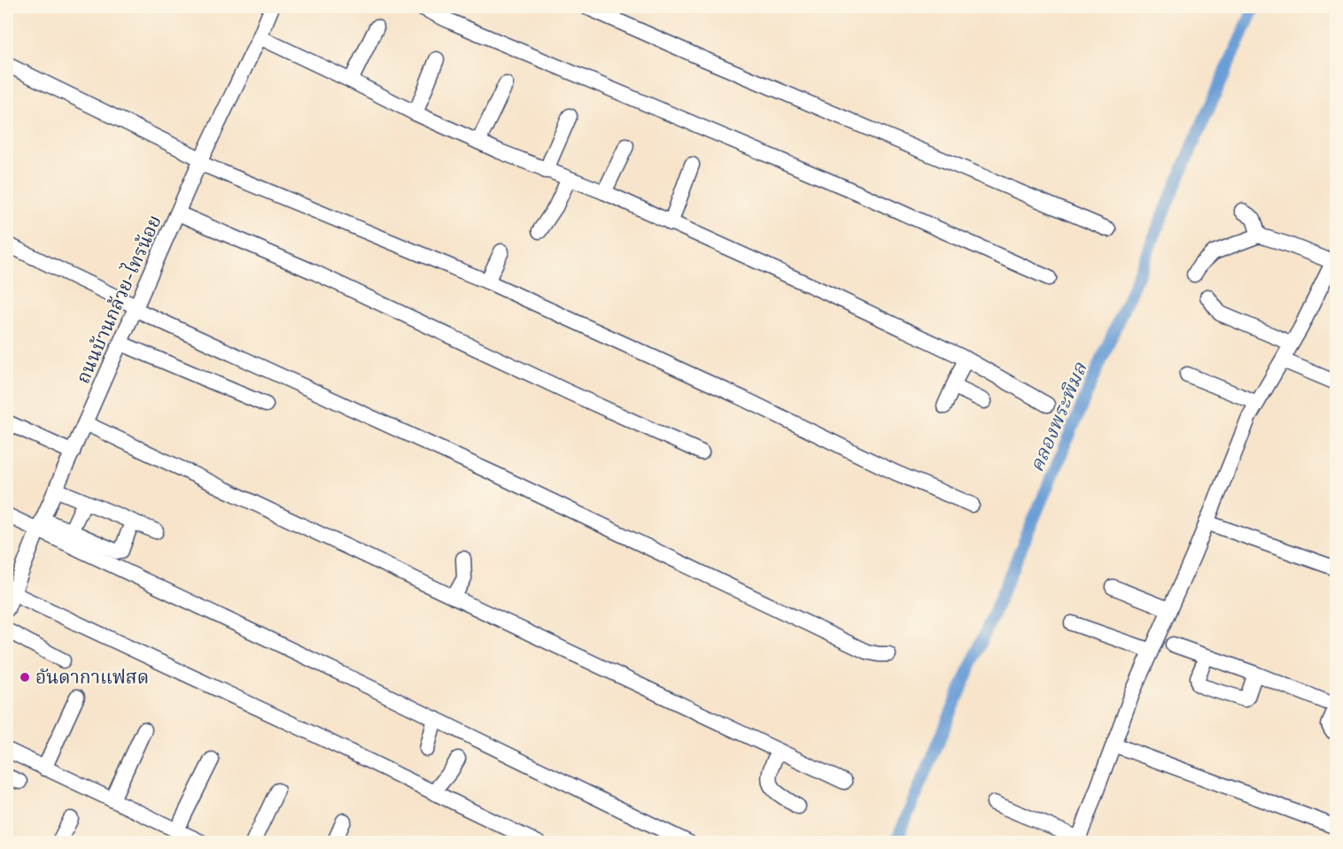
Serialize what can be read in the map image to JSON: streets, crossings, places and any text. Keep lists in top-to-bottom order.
{
  "streets": {
    "street": ["ถนนบ้านกล้วย-ไทรน้อย"]
  },
  "water": ["คลองพระพิมล"],
  "places": ["อันดากาแฟสด"]
}
